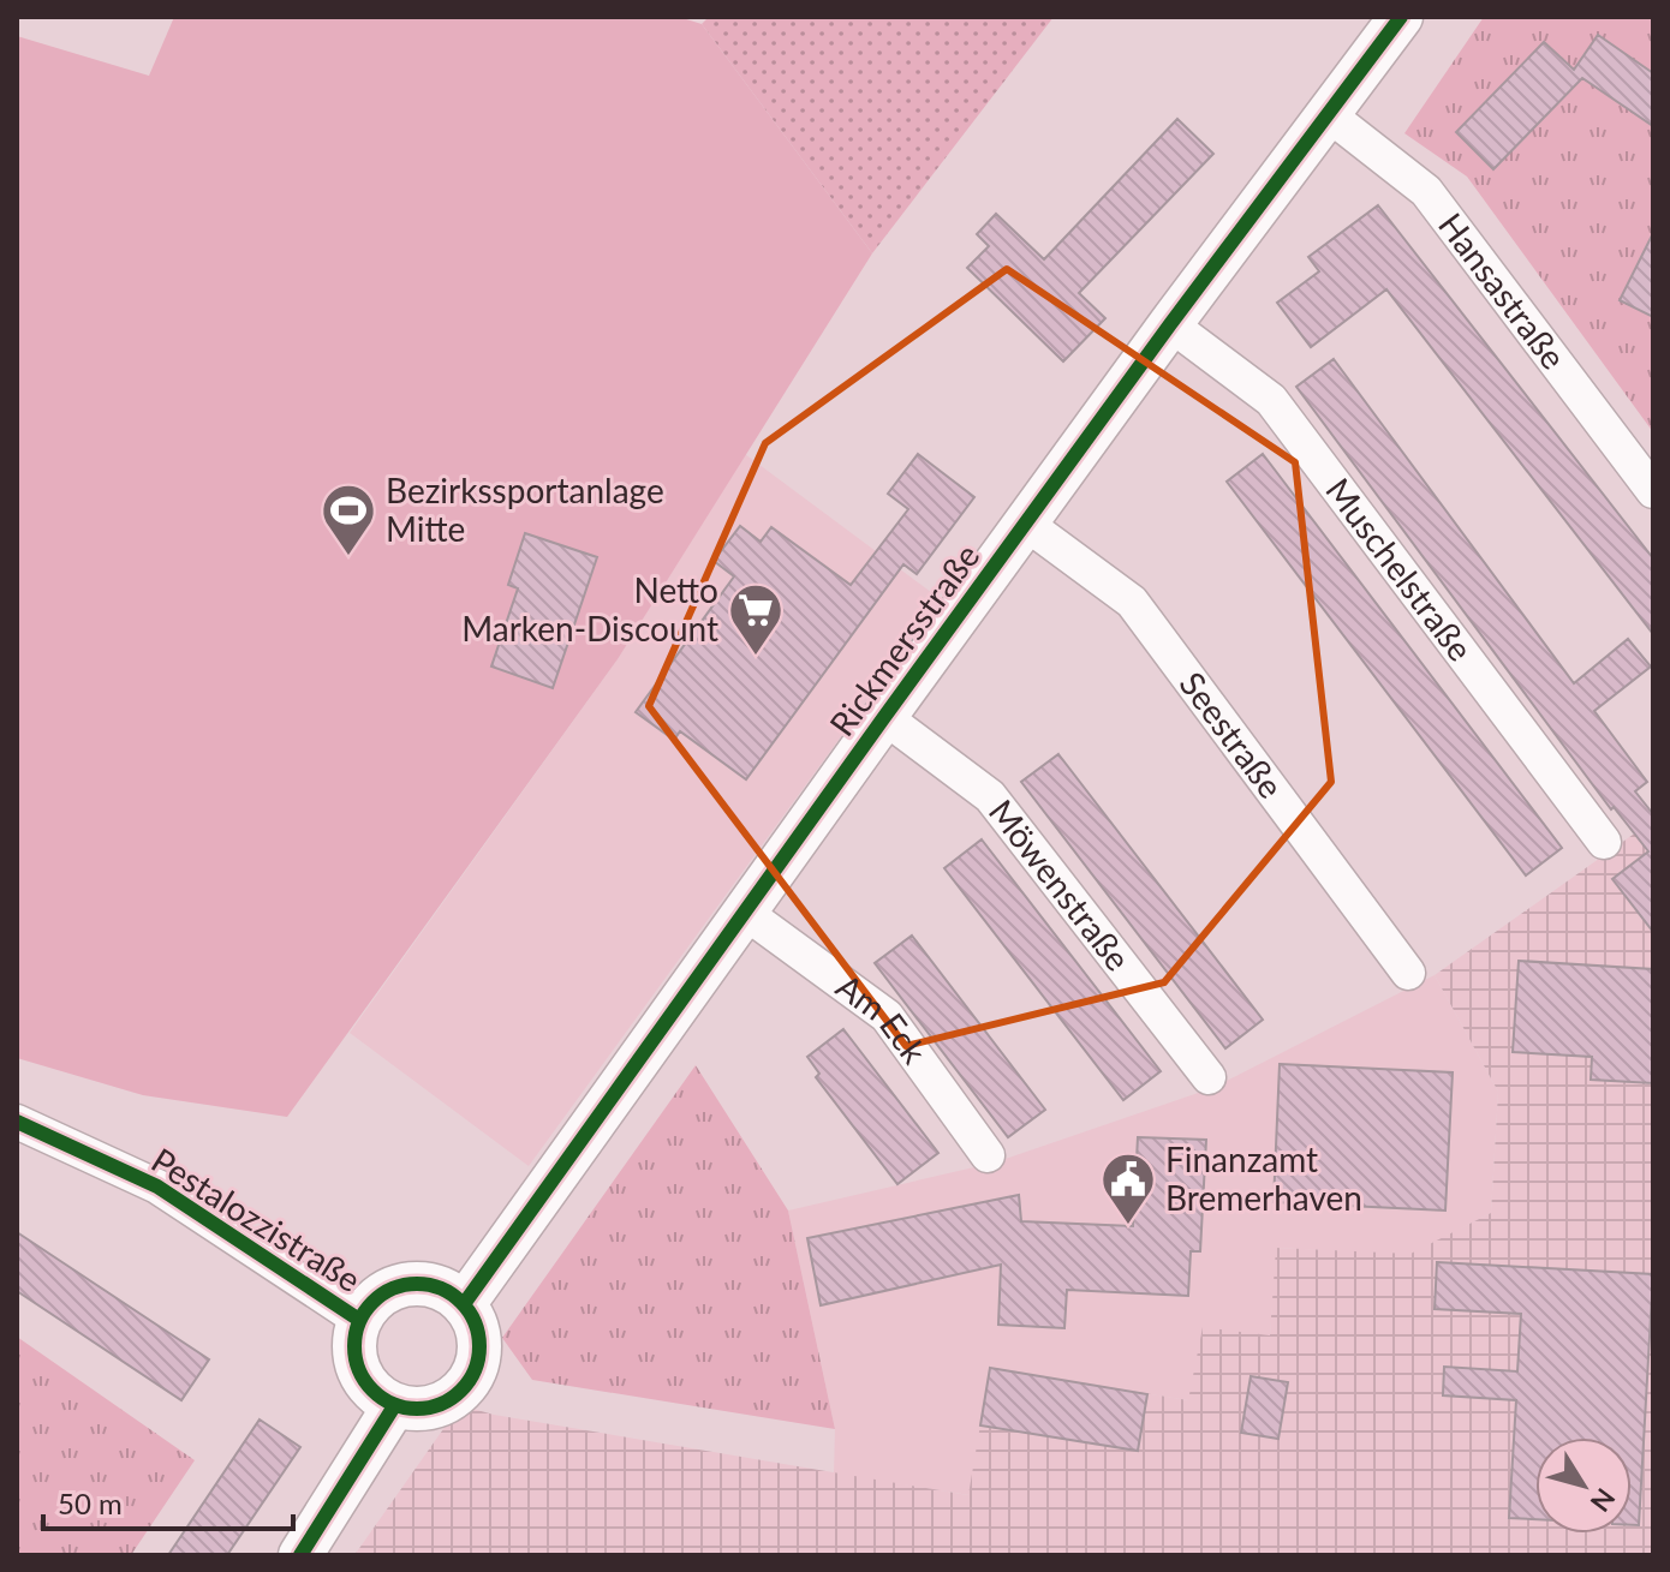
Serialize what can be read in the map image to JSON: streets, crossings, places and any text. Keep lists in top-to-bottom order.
{
  "streets": {
    "main road": ["Rickmersstraße"],
    "street": [
      "Hansastraße",
      "Muschelstraße",
      "Seestraße",
      "Möwenstraße",
      "Am Eck",
      "Pestalozzistraße"
    ]
  },
  "crossings": [
    ["Hansastraße", "Rickmersstraße"],
    ["Muschelstraße", "Rickmersstraße"],
    ["Rickmersstraße", "Seestraße"],
    ["Rickmersstraße", "Möwenstraße"],
    ["Rickmersstraße", "Am Eck"],
    ["Rickmersstraße", "Pestalozzistraße"]
  ],
  "places": {
    "sports": ["Bezirkssportanlage Mitte"],
    "supermarket": ["Netto Marken-Discount"],
    "public building": ["Finanzamt Bremerhaven"]
  },
  "scale_bar": "50 m",
  "north": "bottom right"
}
